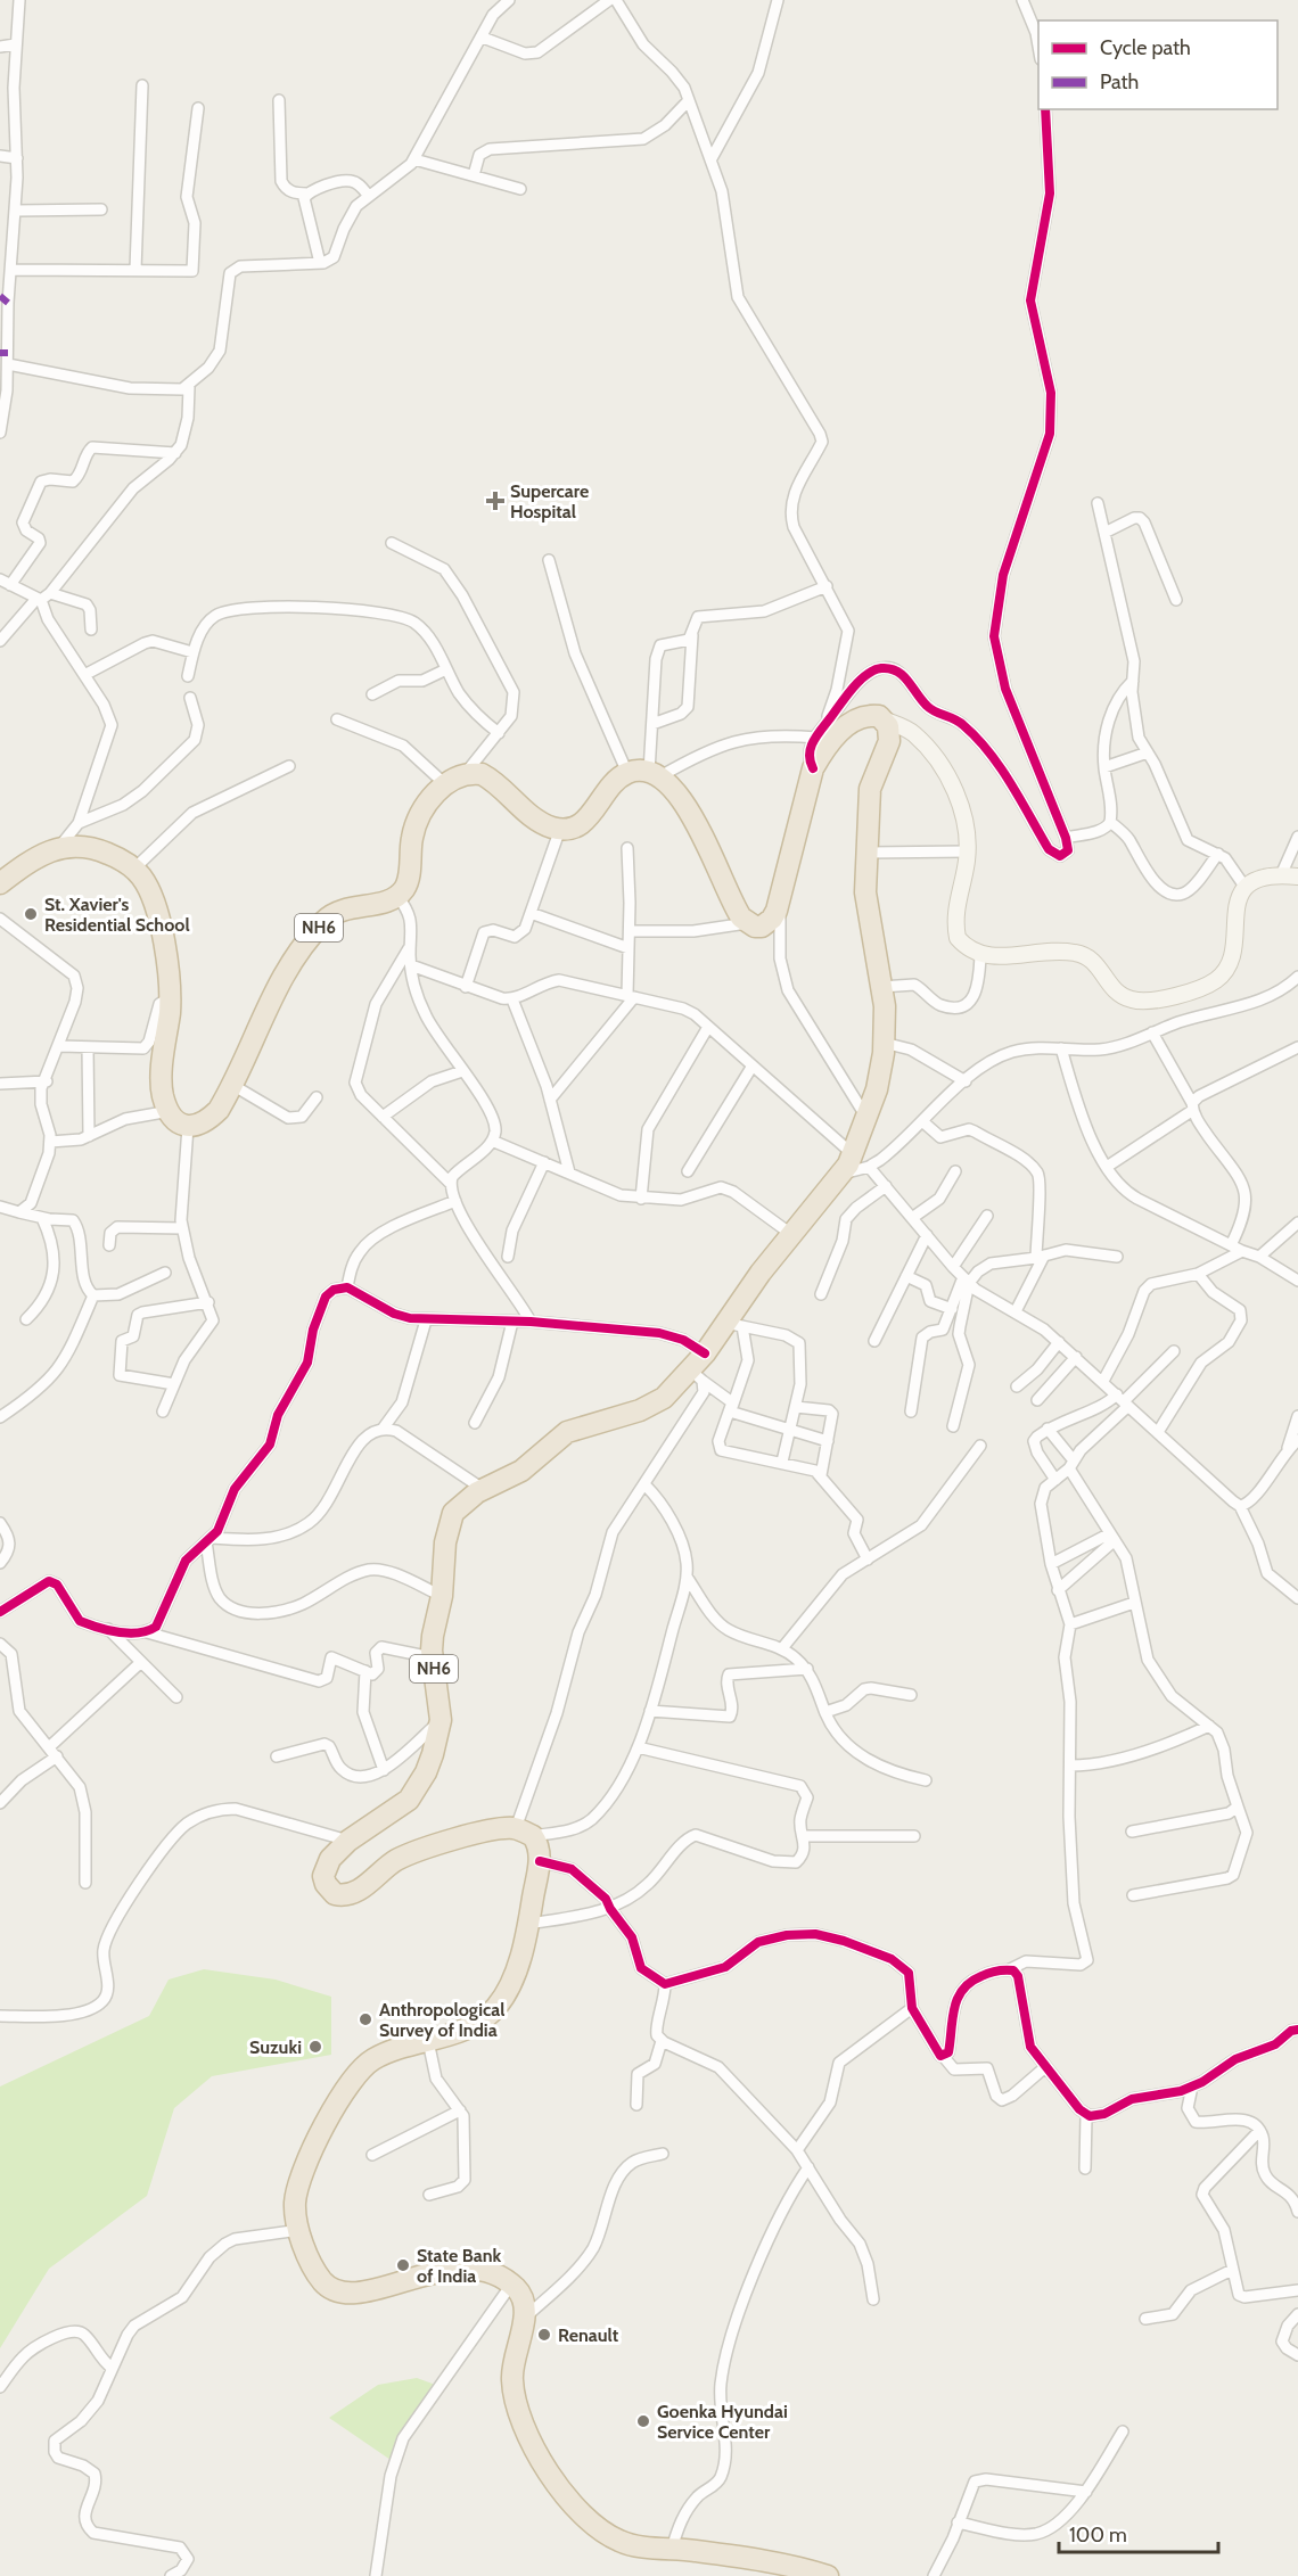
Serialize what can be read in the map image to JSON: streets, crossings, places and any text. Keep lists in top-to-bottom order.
{
  "streets": {
    "highway": ["NH6"]
  },
  "places": {
    "health": ["Supercare Hospital"],
    "other": [
      "St. Xavier's Residential School",
      "Anthropological Survey of India",
      "Suzuki",
      "State Bank of India",
      "Renault",
      "Goenka Hyundai Service Center"
    ]
  },
  "legend": ["Cycle path", "Path"],
  "scale_bar": "100 m"
}
